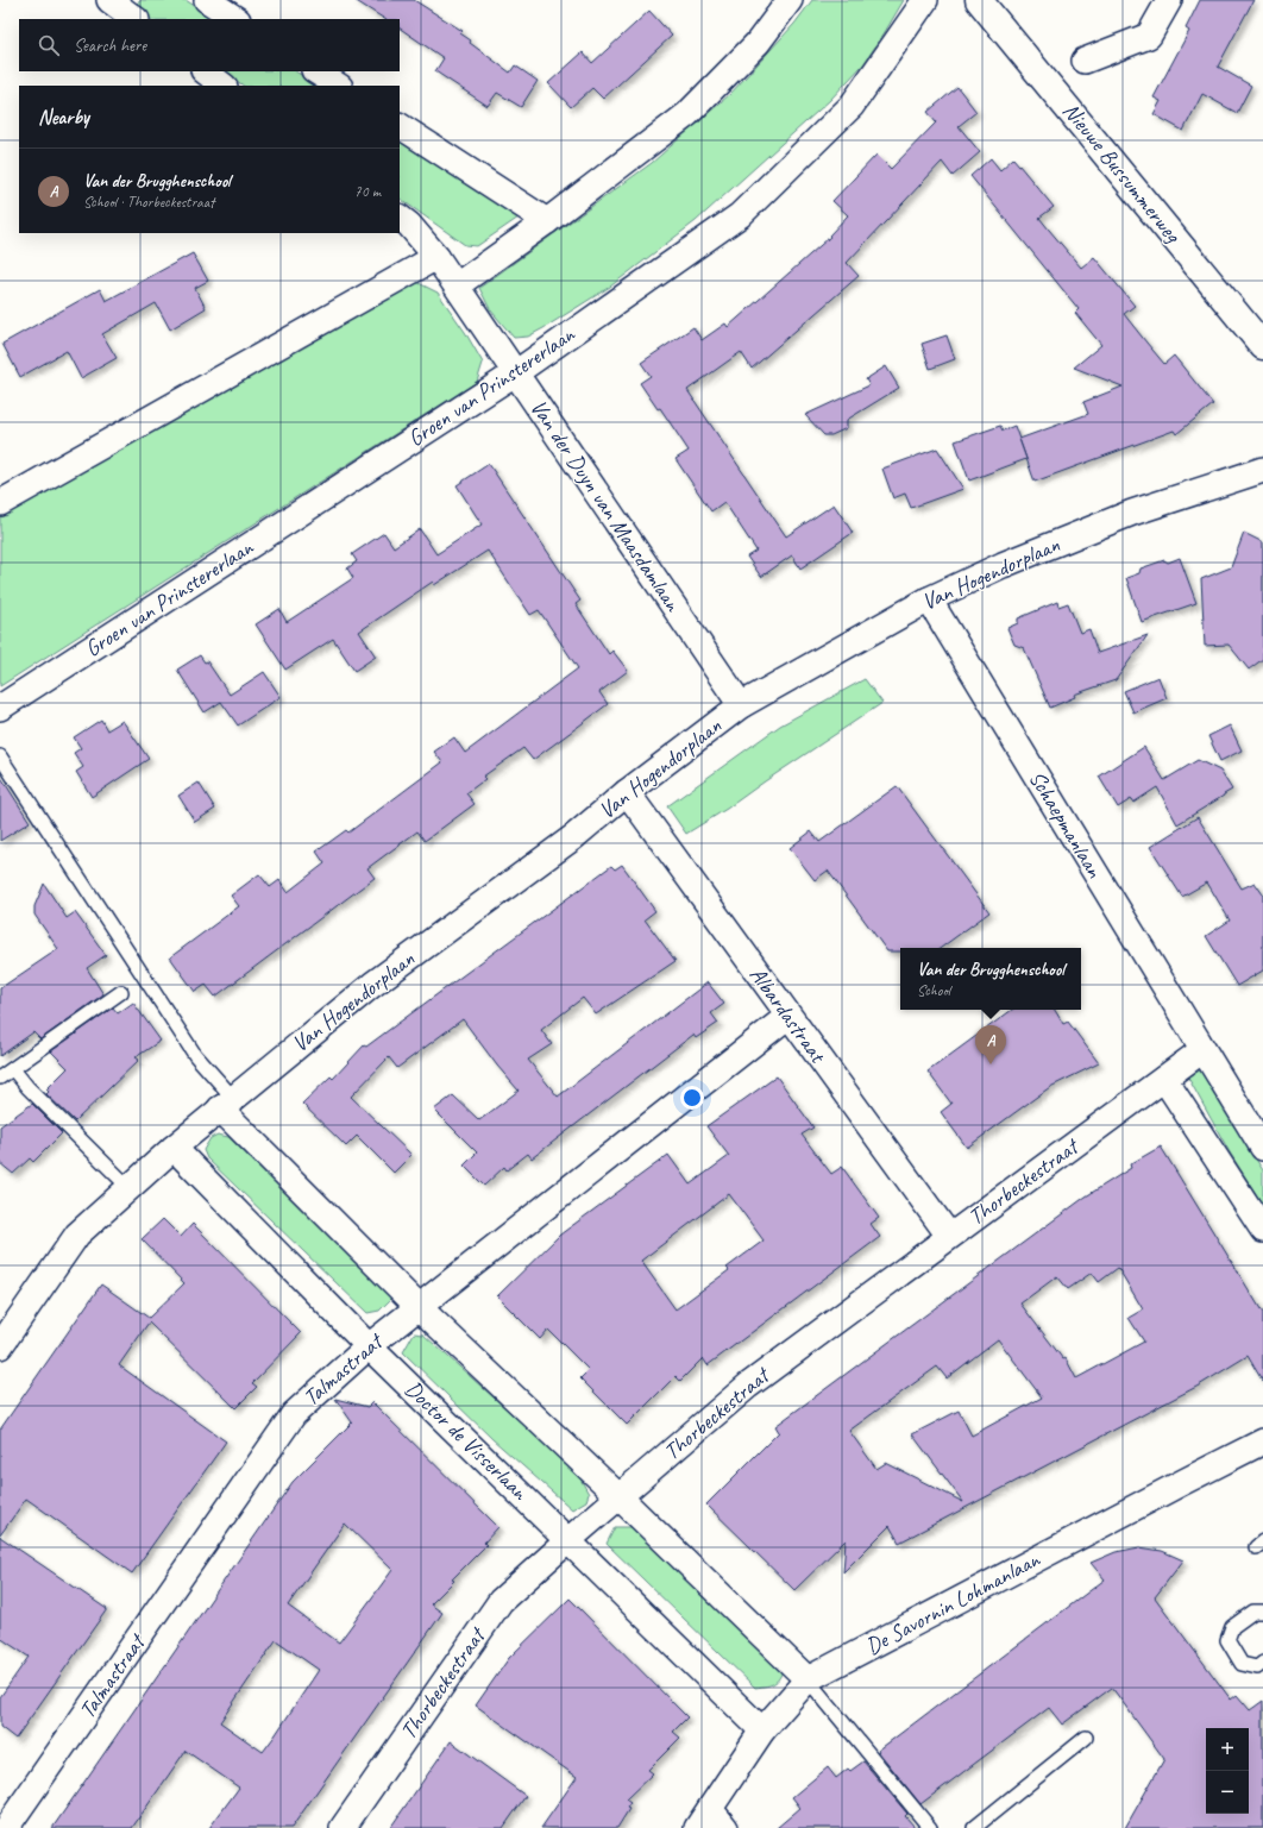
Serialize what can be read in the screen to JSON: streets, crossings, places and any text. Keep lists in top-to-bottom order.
{
  "streets": {
    "main road": ["Nieuwe Bussummerweg"],
    "street": [
      "Groen van Prinstererlaan",
      "Van der Duyn van Maasdamlaan",
      "Van Hogendorplaan",
      "Schaepmanlaan",
      "Albardastraat",
      "Thorbeckestraat",
      "Talmastraat",
      "Doctor de Visserlaan",
      "De Savornin Lohmanlaan"
    ]
  },
  "crossings": [
    ["Groen van Prinstererlaan", "Van der Duyn van Maasdamlaan"],
    ["Van der Duyn van Maasdamlaan", "Van Hogendorplaan"],
    ["Van Hogendorplaan", "Schaepmanlaan"],
    ["Van Hogendorplaan", "Albardastraat"],
    ["Van Hogendorplaan", "Doctor de Visserlaan"],
    ["Albardastraat", "Thorbeckestraat"],
    ["Albardastraat", "Talmastraat"],
    ["Thorbeckestraat", "Doctor de Visserlaan"],
    ["Talmastraat", "Doctor de Visserlaan"],
    ["Doctor de Visserlaan", "De Savornin Lohmanlaan"]
  ],
  "page": {
    "search": "Search here",
    "heading": "Nearby",
    "list": [
      {
        "mark": "A",
        "name": "Van der Brugghenschool",
        "note": "School · Thorbeckestraat",
        "value": "70 m"
      }
    ],
    "popup": ["Van der Brugghenschool", "School"],
    "pins": "A",
    "map_buttons": ["+", "−"]
  }
}
